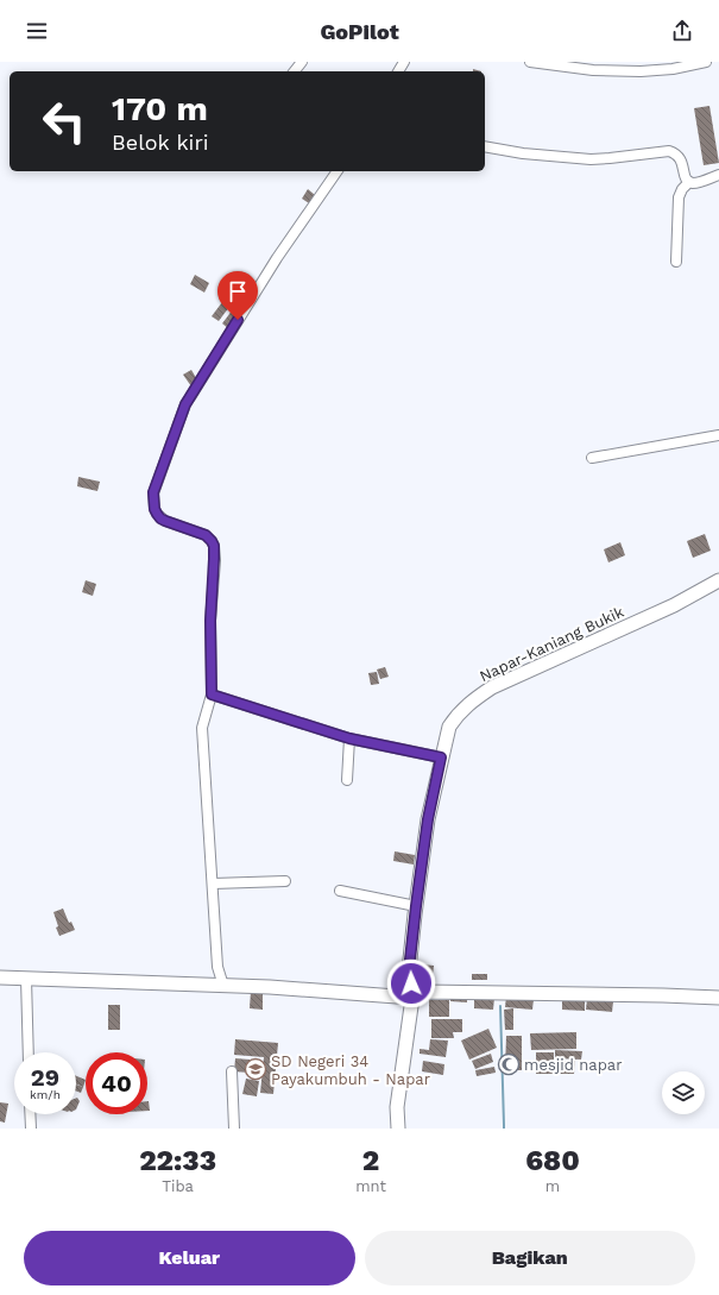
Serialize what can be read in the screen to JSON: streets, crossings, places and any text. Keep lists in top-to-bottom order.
{
  "streets": {
    "main road": ["Napar-Kaniang Bukik"]
  },
  "places": {
    "mosque": ["mesjid napar"],
    "school or university": ["SD Negeri 34 Payakumbuh - Napar"]
  },
  "page": {
    "header": "GoPilot",
    "turn": ["170 m", "Belok kiri"],
    "speed": "29 km/h",
    "limit": "40",
    "eta": [
      "22:33",
      "Tiba",
      "2",
      "mnt",
      "680",
      "m"
    ],
    "buttons": ["Keluar", "Bagikan"]
  }
}
